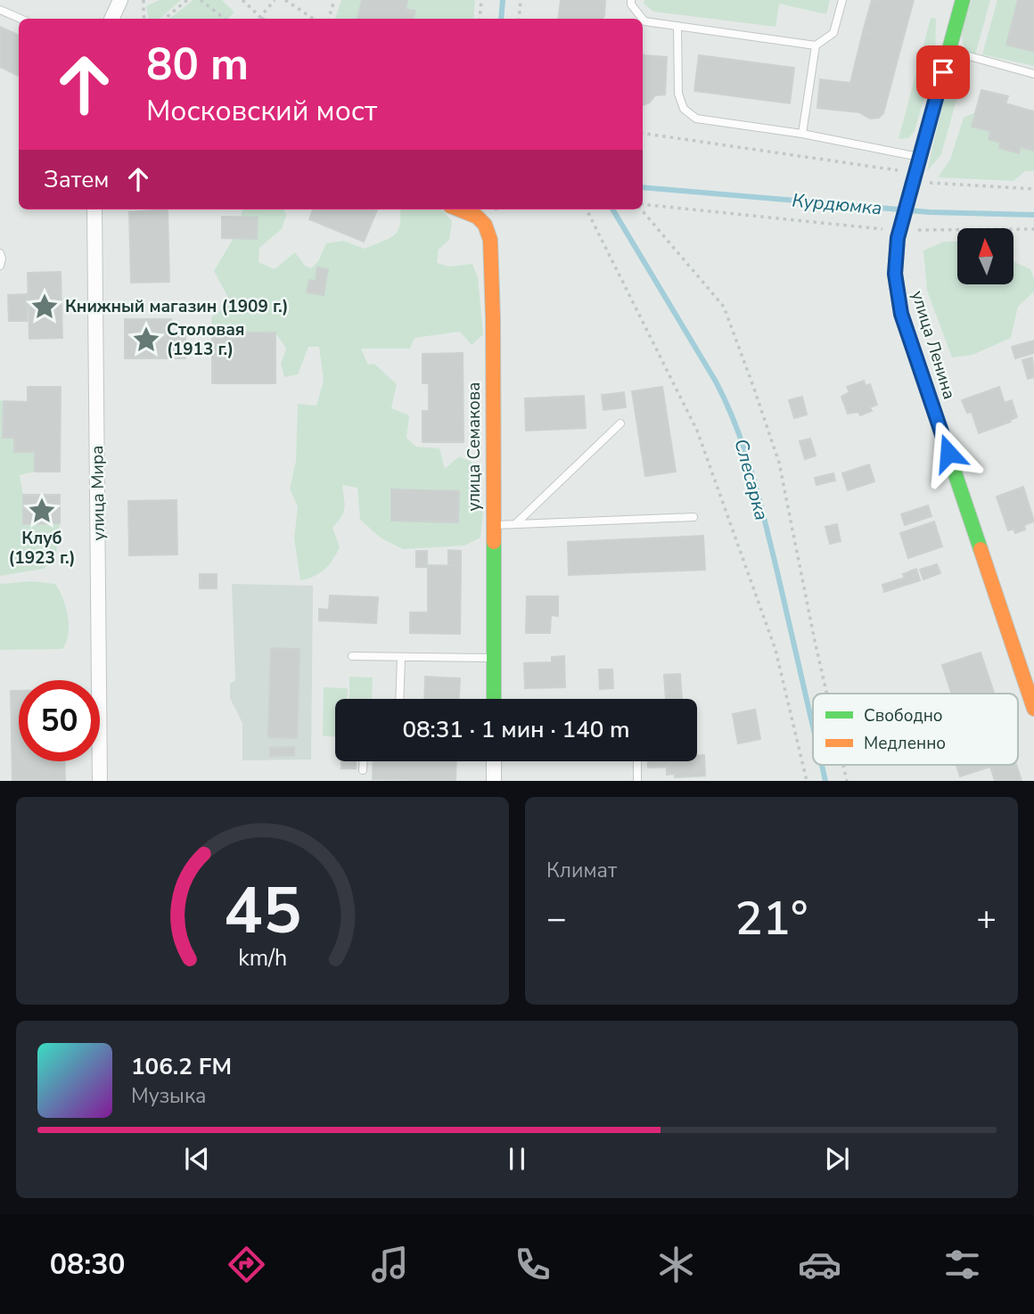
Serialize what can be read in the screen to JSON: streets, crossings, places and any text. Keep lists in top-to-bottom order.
{
  "streets": {
    "main road": ["улица Ленина", "улица Семакова"],
    "street": ["улица Мира"]
  },
  "water": ["Курдюмка", "Слесарка"],
  "places": {
    "place": ["Книжный магазин (1909 г.)", "Столовая (1913 г.)", "Клуб (1923 г.)"]
  },
  "legend": ["Свободно", "Медленно"],
  "north": "top",
  "page": {
    "turn": ["80 m", "Московский мост"],
    "then": "Затем",
    "limit": "50",
    "trip": "08:31 · 1 мин · 140 m",
    "tile": "Климат",
    "heat": ["−", "21°", "+"],
    "song": ["106.2 FM", "Музыка"],
    "tabs": "08:30",
    "gauge": ["45", "km/h"]
  }
}
